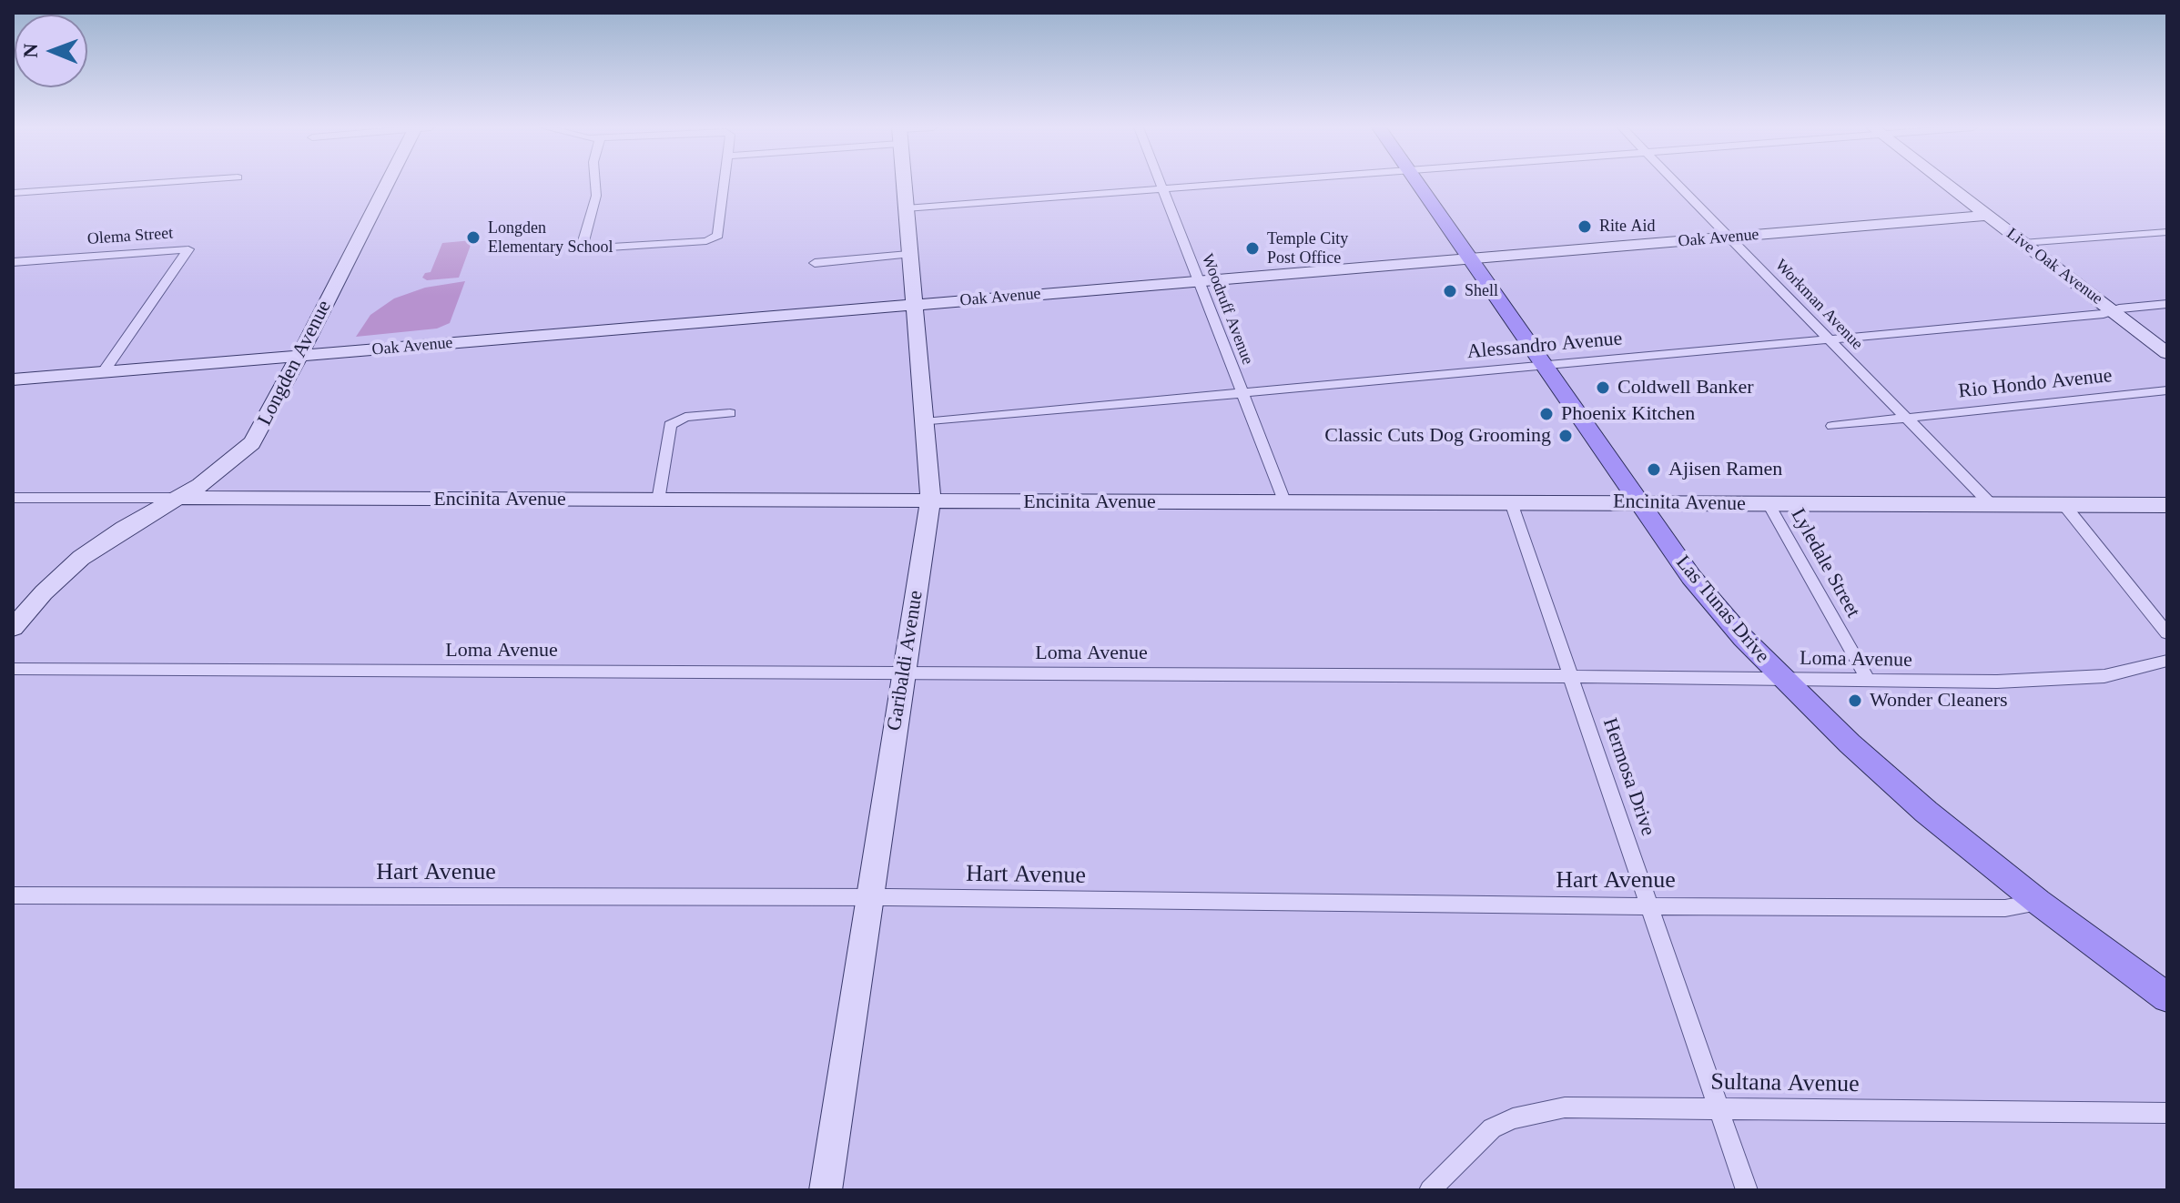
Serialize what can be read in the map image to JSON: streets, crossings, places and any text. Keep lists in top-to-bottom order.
{
  "streets": {
    "main road": ["Las Tunas Drive"],
    "street": [
      "Olema Street",
      "Oak Avenue",
      "Live Oak Avenue",
      "Workman Avenue",
      "Woodruff Avenue",
      "Alessandro Avenue",
      "Longden Avenue",
      "Rio Hondo Avenue",
      "Encinita Avenue",
      "Lyledale Street",
      "Loma Avenue",
      "Garibaldi Avenue",
      "Hermosa Drive",
      "Hart Avenue",
      "Sultana Avenue"
    ]
  },
  "crossings": [
    ["Olema Street", "Oak Avenue"],
    ["Oak Avenue", "Live Oak Avenue"],
    ["Oak Avenue", "Workman Avenue"],
    ["Oak Avenue", "Woodruff Avenue"],
    ["Oak Avenue", "Longden Avenue"],
    ["Oak Avenue", "Las Tunas Drive"],
    ["Oak Avenue", "Garibaldi Avenue"],
    ["Live Oak Avenue", "Alessandro Avenue"],
    ["Workman Avenue", "Alessandro Avenue"],
    ["Workman Avenue", "Rio Hondo Avenue"],
    ["Workman Avenue", "Encinita Avenue"],
    ["Woodruff Avenue", "Alessandro Avenue"],
    ["Woodruff Avenue", "Encinita Avenue"],
    ["Alessandro Avenue", "Las Tunas Drive"],
    ["Alessandro Avenue", "Garibaldi Avenue"],
    ["Longden Avenue", "Encinita Avenue"],
    ["Encinita Avenue", "Lyledale Street"],
    ["Encinita Avenue", "Las Tunas Drive"],
    ["Encinita Avenue", "Garibaldi Avenue"],
    ["Encinita Avenue", "Hermosa Drive"],
    ["Lyledale Street", "Loma Avenue"],
    ["Las Tunas Drive", "Loma Avenue"],
    ["Las Tunas Drive", "Hart Avenue"],
    ["Loma Avenue", "Garibaldi Avenue"],
    ["Loma Avenue", "Hermosa Drive"],
    ["Garibaldi Avenue", "Hart Avenue"],
    ["Hermosa Drive", "Hart Avenue"],
    ["Hermosa Drive", "Sultana Avenue"]
  ],
  "places": [
    "Rite Aid",
    "Longden Elementary School",
    "Temple City Post Office",
    "Shell",
    "Coldwell Banker",
    "Phoenix Kitchen",
    "Classic Cuts Dog Grooming",
    "Ajisen Ramen",
    "Wonder Cleaners"
  ],
  "north": "left"
}
